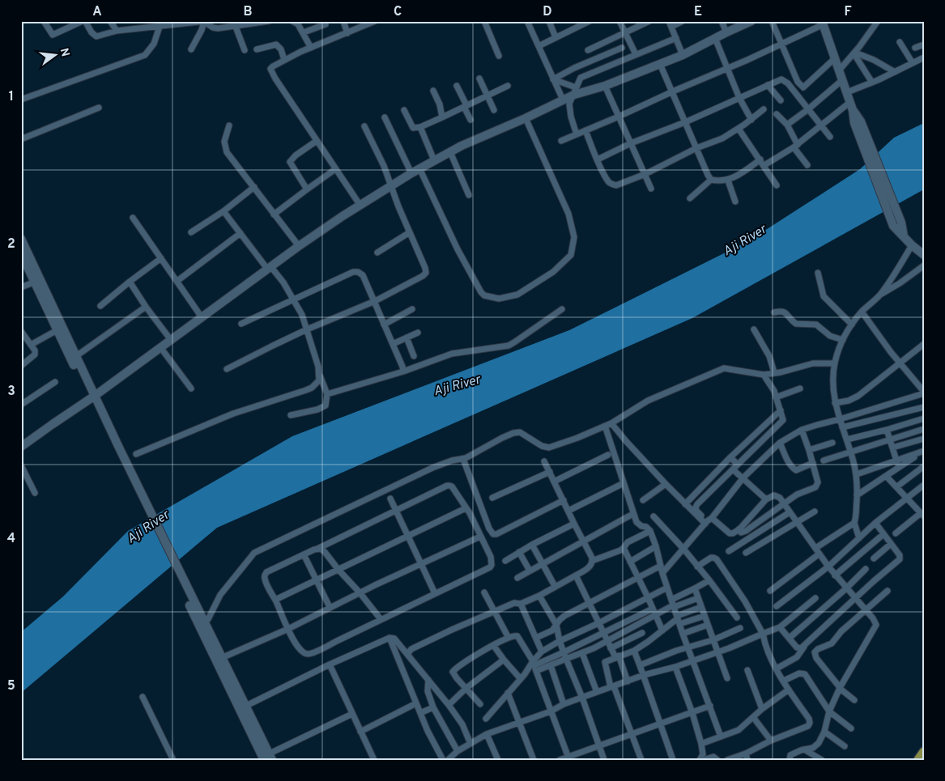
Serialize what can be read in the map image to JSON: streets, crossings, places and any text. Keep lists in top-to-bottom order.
{
  "water": ["Aji River"],
  "north": "right",
  "grid": {
    "columns": [
      "A",
      "B",
      "C",
      "D",
      "E",
      "F"
    ],
    "rows": [
      "1",
      "2",
      "3",
      "4",
      "5"
    ]
  }
}
